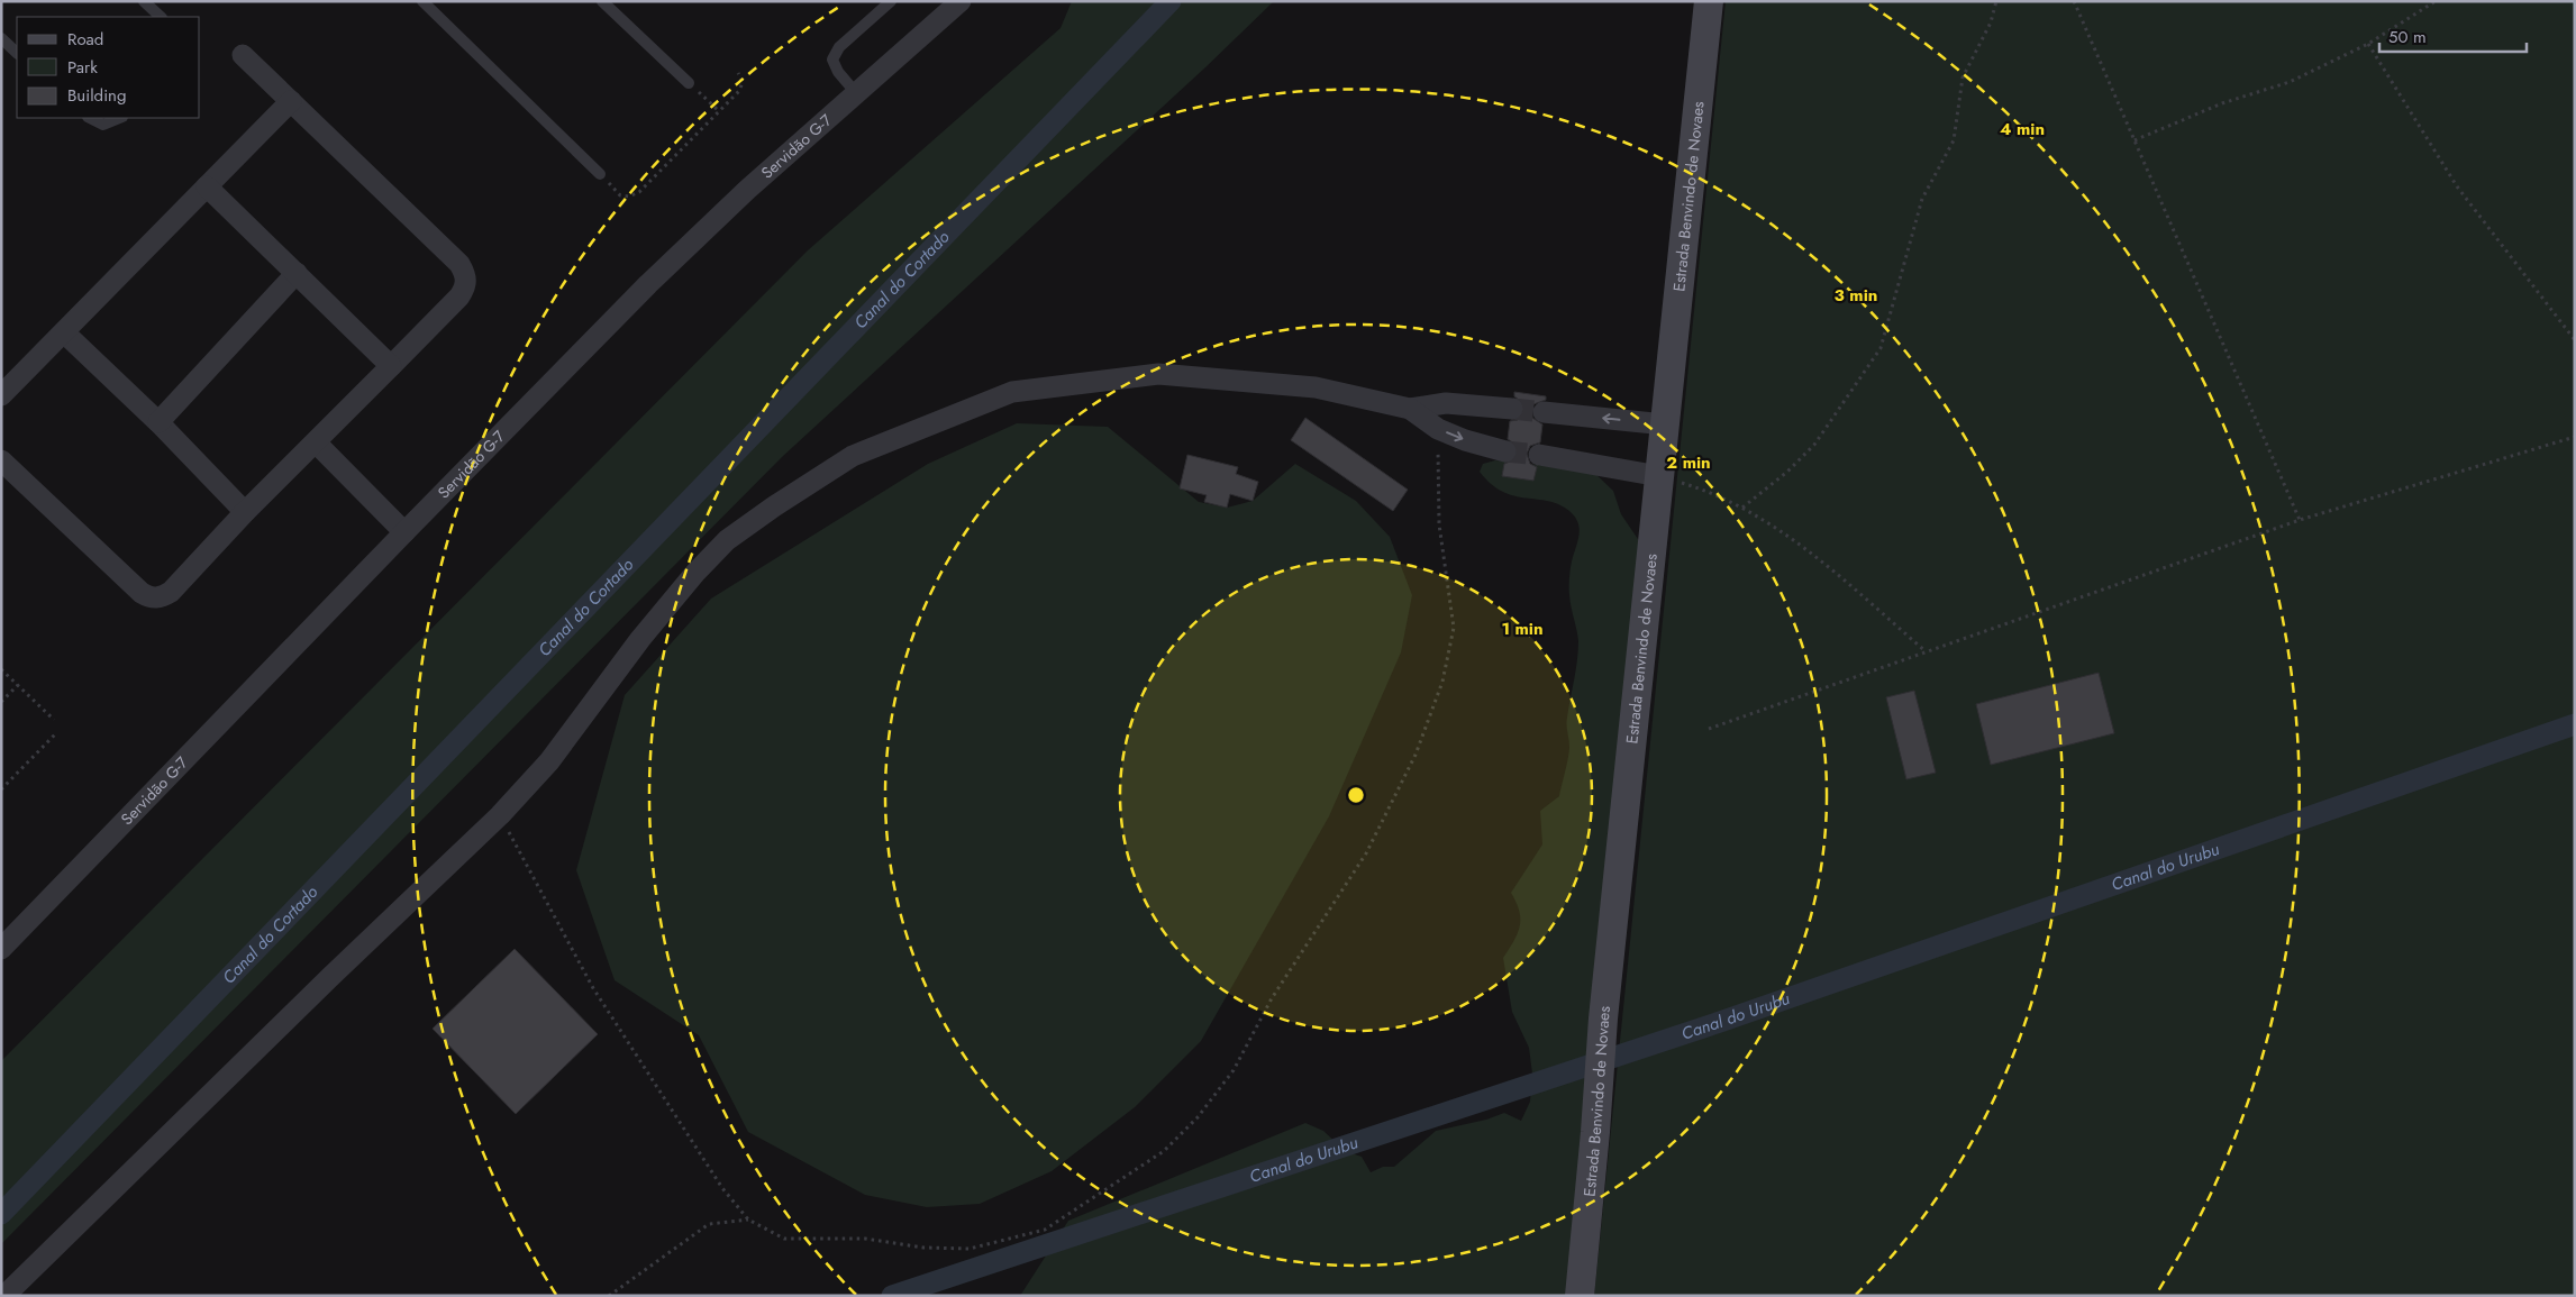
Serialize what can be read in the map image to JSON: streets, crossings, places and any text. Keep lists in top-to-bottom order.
{
  "streets": {
    "street": ["Servidão G-7", "Estrada Benvindo de Novaes"]
  },
  "water": ["Canal do Cortado", "Canal do Urubu"],
  "legend": ["Road", "Park", "Building"],
  "scale_bar": "50 m",
  "rings": [
    "4 min",
    "3 min",
    "2 min",
    "1 min"
  ]
}
